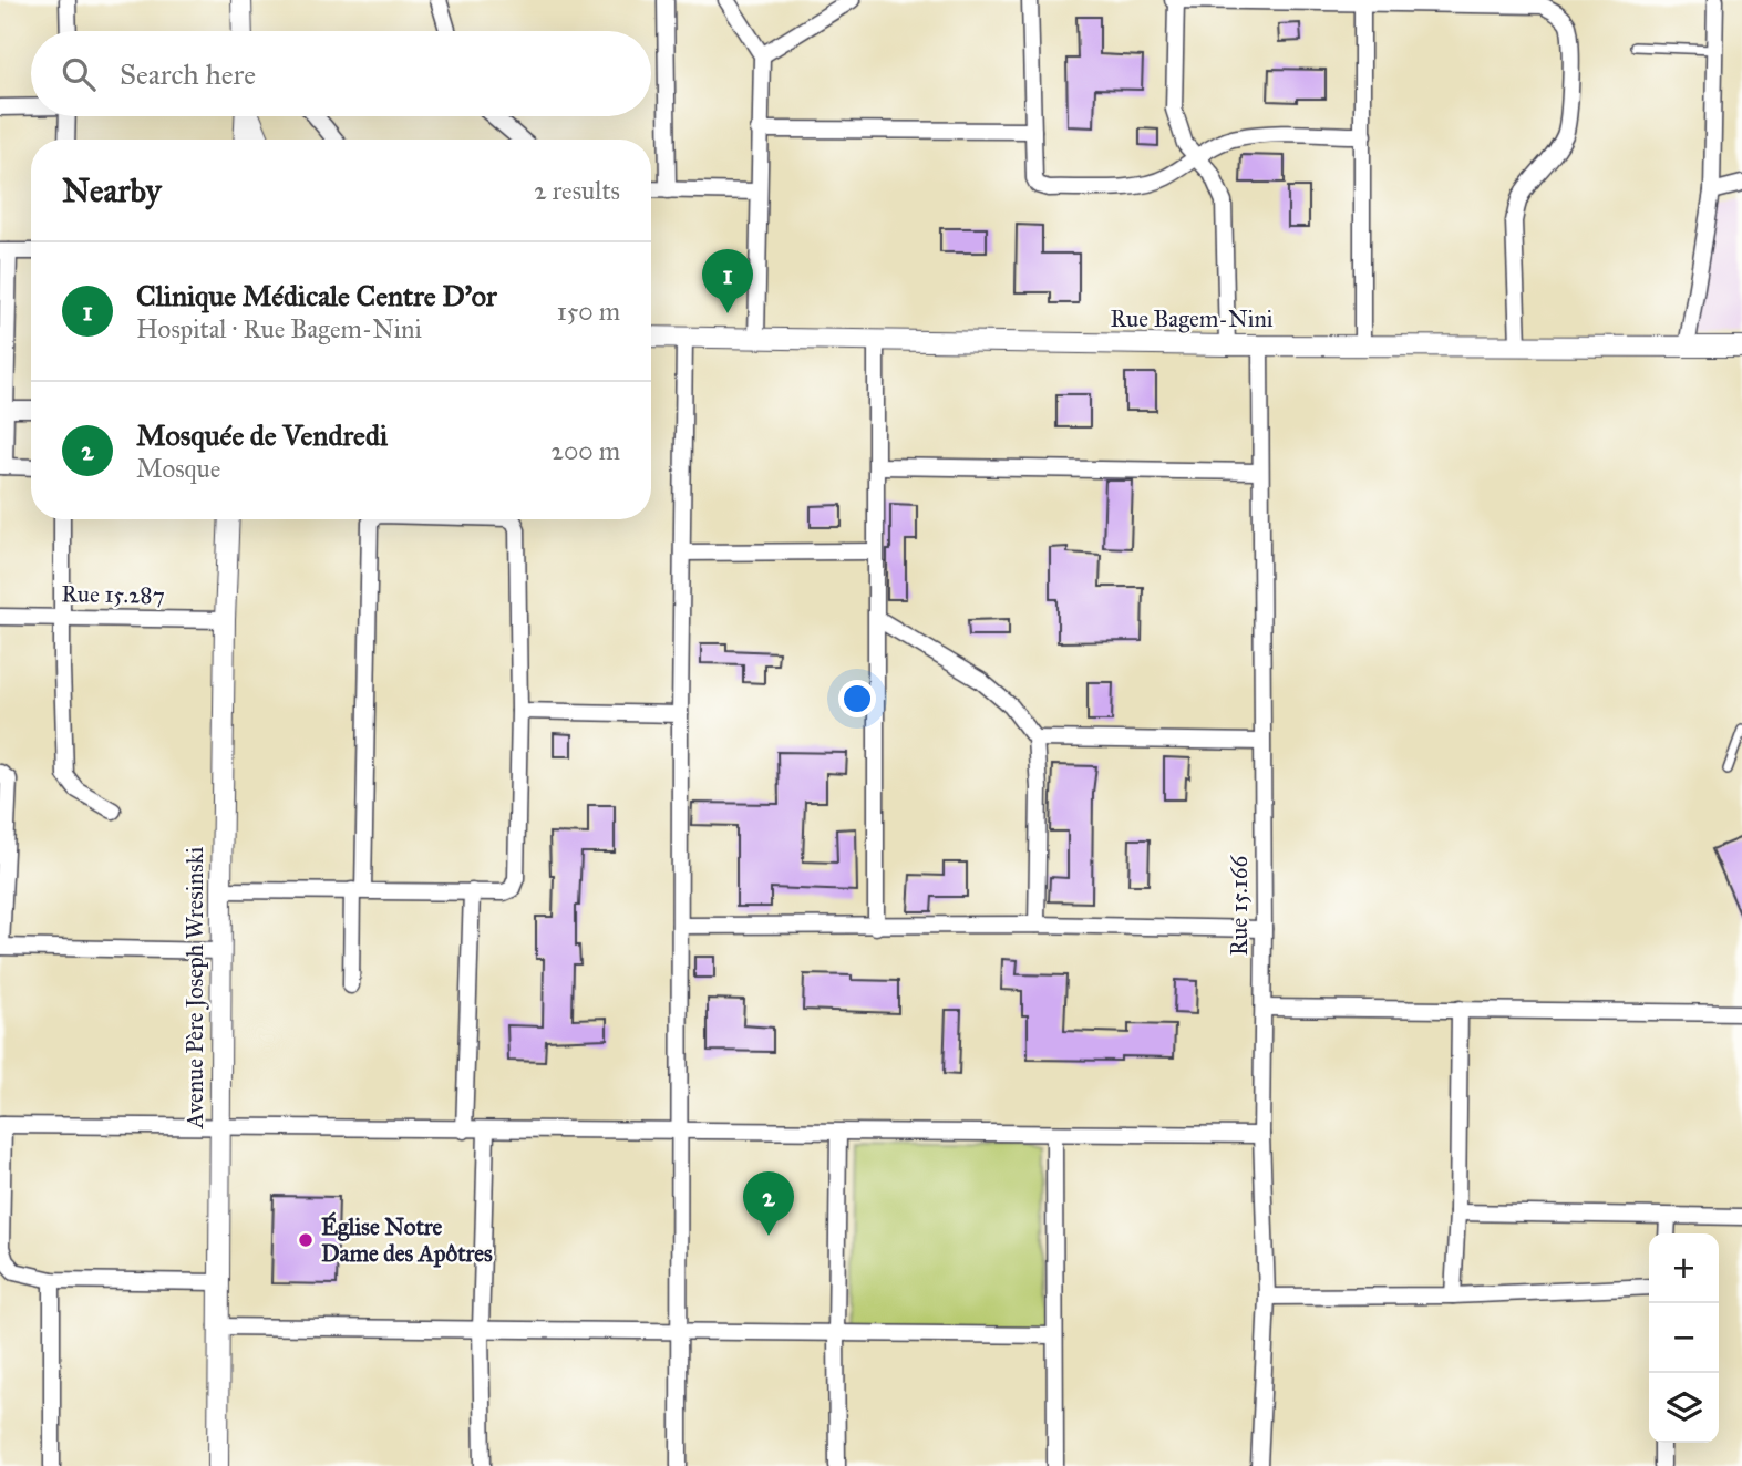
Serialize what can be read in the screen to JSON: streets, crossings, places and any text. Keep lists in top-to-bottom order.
{
  "streets": {
    "street": [
      "Rue Bagem-Nini",
      "Rue 15.287",
      "Rue 15.166",
      "Avenue Père Joseph Wresinski"
    ]
  },
  "crossings": [
    ["Rue Bagem-Nini", "Rue 15.166"],
    ["Rue 15.287", "Avenue Père Joseph Wresinski"]
  ],
  "places": ["Église Notre Dame des Apôtres"],
  "page": {
    "search": "Search here",
    "heading": ["Nearby", "2 results"],
    "list": [
      {
        "mark": "1",
        "name": "Clinique Médicale Centre D'or",
        "note": "Hospital · Rue Bagem-Nini",
        "value": "150 m"
      },
      {
        "mark": "2",
        "name": "Mosquée de Vendredi",
        "note": "Mosque",
        "value": "200 m"
      }
    ],
    "pins": ["1", "2"],
    "map_buttons": ["+", "−"]
  }
}
